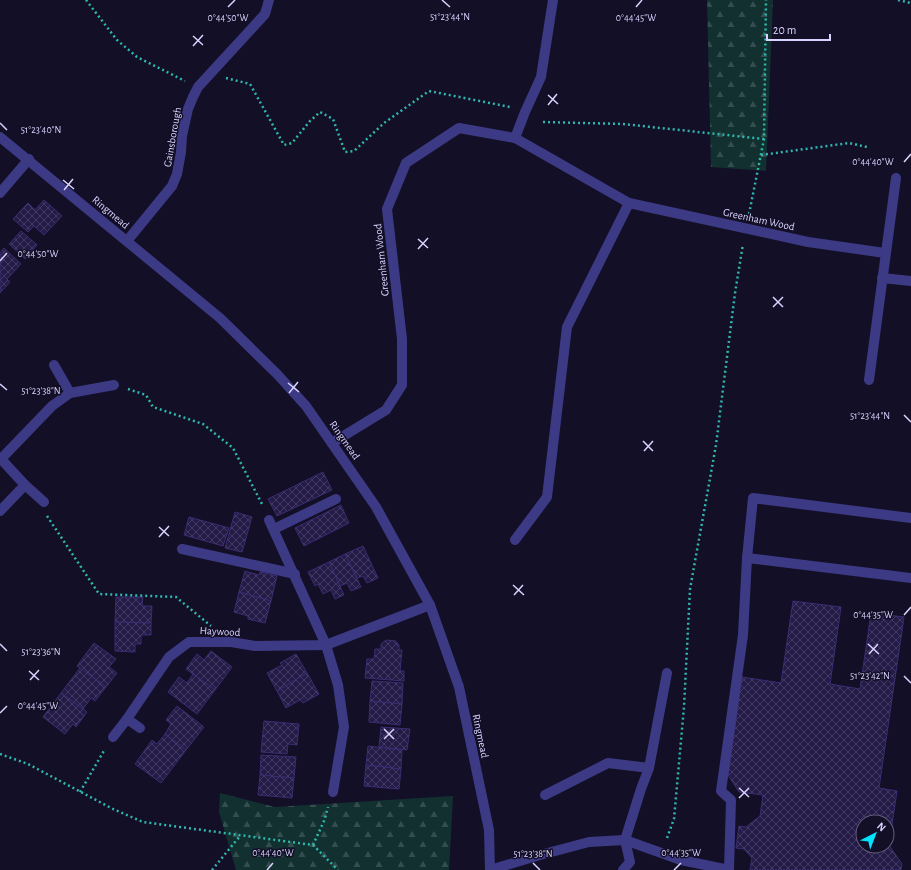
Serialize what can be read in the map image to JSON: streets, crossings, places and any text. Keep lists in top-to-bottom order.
{
  "streets": {
    "street": [
      "Gainsborough",
      "Ringmead",
      "Greenham Wood",
      "Haywood"
    ]
  },
  "crossings": [
    ["Gainsborough", "Ringmead"],
    ["Ringmead", "Greenham Wood"],
    ["Ringmead", "Haywood"]
  ],
  "scale_bar": "20 m",
  "north": "top right",
  "coordinates": [
    "51°23'44\"N",
    "0°44'50\"W",
    "0°44'45\"W",
    "51°23'40\"N",
    "0°44'40\"W",
    "51°23'38\"N",
    "0°44'35\"W",
    "51°23'36\"N",
    "51°23'42\"N"
  ]
}
